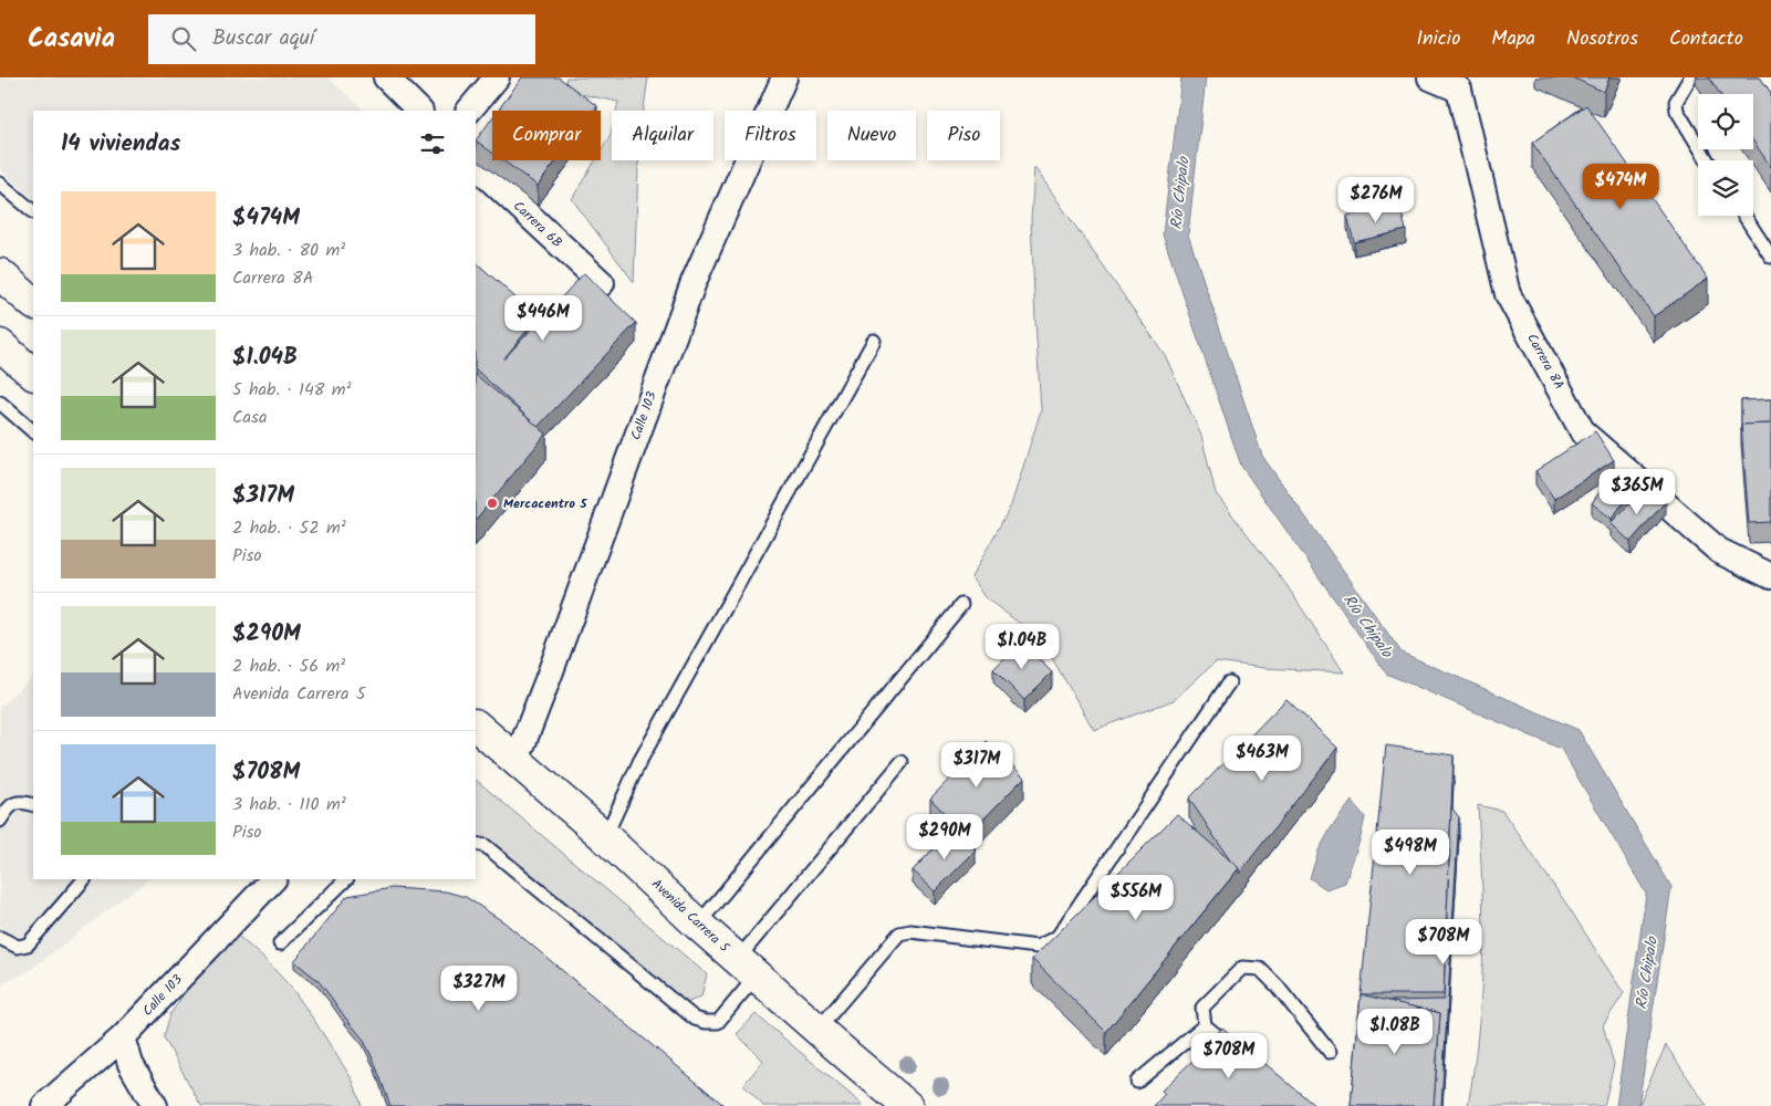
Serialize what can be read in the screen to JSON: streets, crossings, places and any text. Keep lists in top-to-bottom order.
{
  "streets": {
    "main road": ["Avenida Carrera 5"],
    "street": ["Carrera 6B", "Carrera 8A", "Calle 103"]
  },
  "crossings": [
    ["Calle 103", "Avenida Carrera 5"]
  ],
  "water": ["Río Chipalo"],
  "places": ["Mercacentro 5"],
  "page": {
    "header": "Casavia",
    "search": "Buscar aquí",
    "nav": [
      "Inicio",
      "Mapa",
      "Nosotros",
      "Contacto"
    ],
    "chip": [
      "Comprar",
      "Alquilar",
      "Filtros",
      "Nuevo",
      "Piso"
    ],
    "heading": "14 viviendas",
    "price": [
      "$474M",
      "$276M",
      "$446M",
      "$365M",
      "$1.04B",
      "$463M",
      "$317M",
      "$290M",
      "$498M",
      "$556M",
      "$708M",
      "$327M",
      "$1.08B",
      "$708M"
    ],
    "list": [
      {
        "name": "$474M",
        "note": "3 hab. · 80 m² · Carrera 8A"
      },
      {
        "name": "$1.04B",
        "note": "5 hab. · 148 m² · Casa"
      },
      {
        "name": "$317M",
        "note": "2 hab. · 52 m² · Piso"
      },
      {
        "name": "$290M",
        "note": "2 hab. · 56 m² · Avenida Carrera 5"
      },
      {
        "name": "$708M",
        "note": "3 hab. · 110 m² · Piso"
      }
    ]
  }
}
